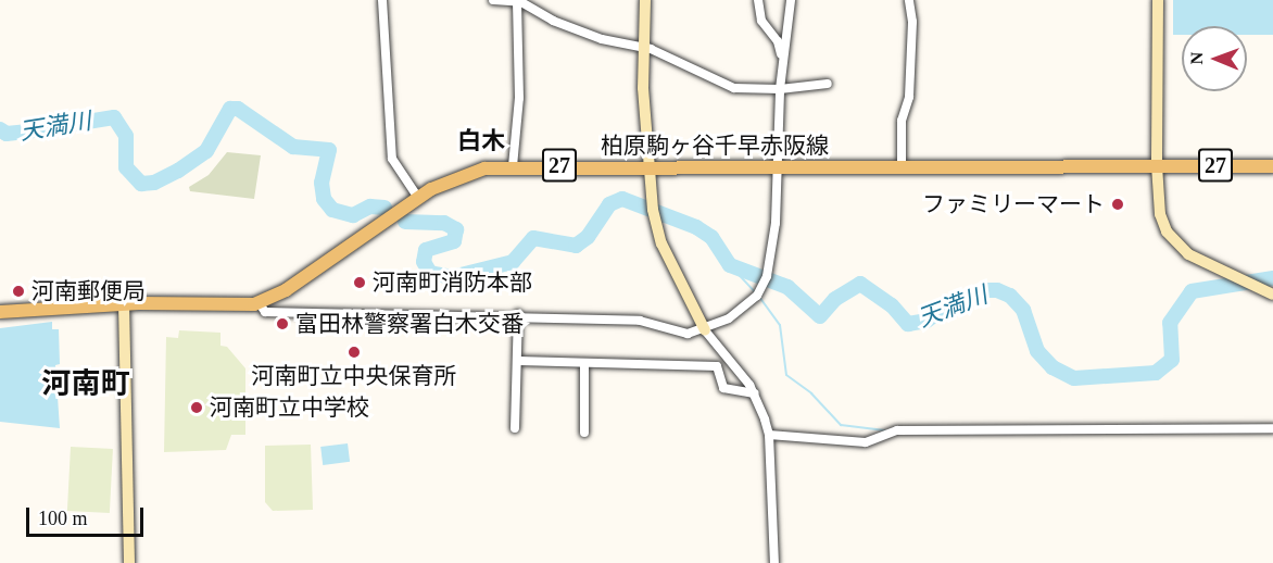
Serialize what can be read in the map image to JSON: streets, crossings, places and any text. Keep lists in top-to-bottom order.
{
  "streets": {
    "main road": ["柏原駒ヶ谷千早赤阪線", "27"]
  },
  "districts": ["白木", "河南町"],
  "water": ["天満川"],
  "places": [
    "ファミリーマート",
    "河南町消防本部",
    "河南郵便局",
    "富田林警察署白木交番",
    "河南町立中央保育所",
    "河南町立中学校"
  ],
  "scale_bar": "100 m",
  "north": "left"
}
